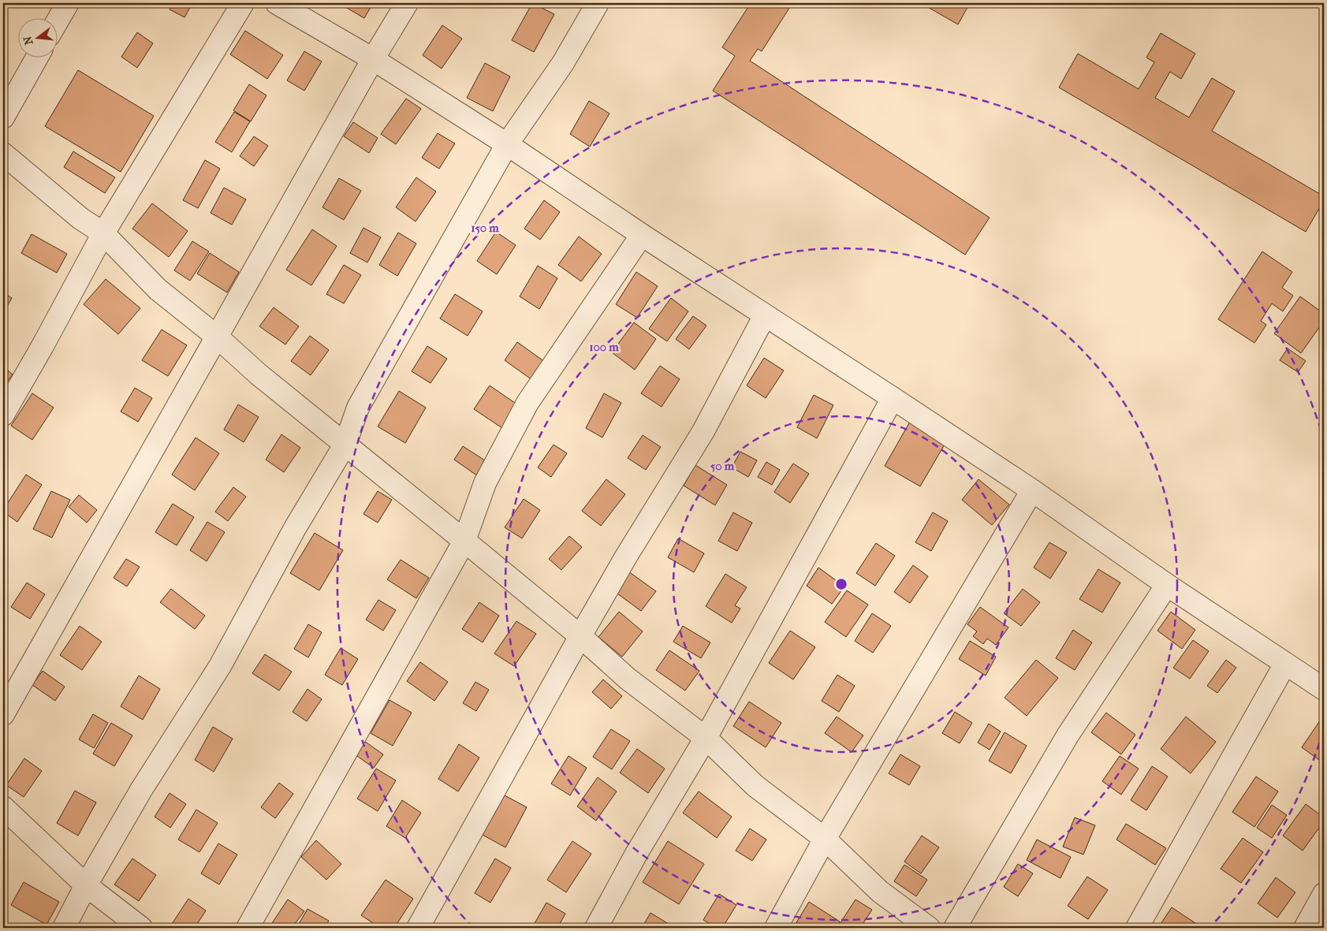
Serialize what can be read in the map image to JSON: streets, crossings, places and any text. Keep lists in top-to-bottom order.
{
  "north": "left",
  "rings": ["150 m", "100 m", "50 m"]
}
